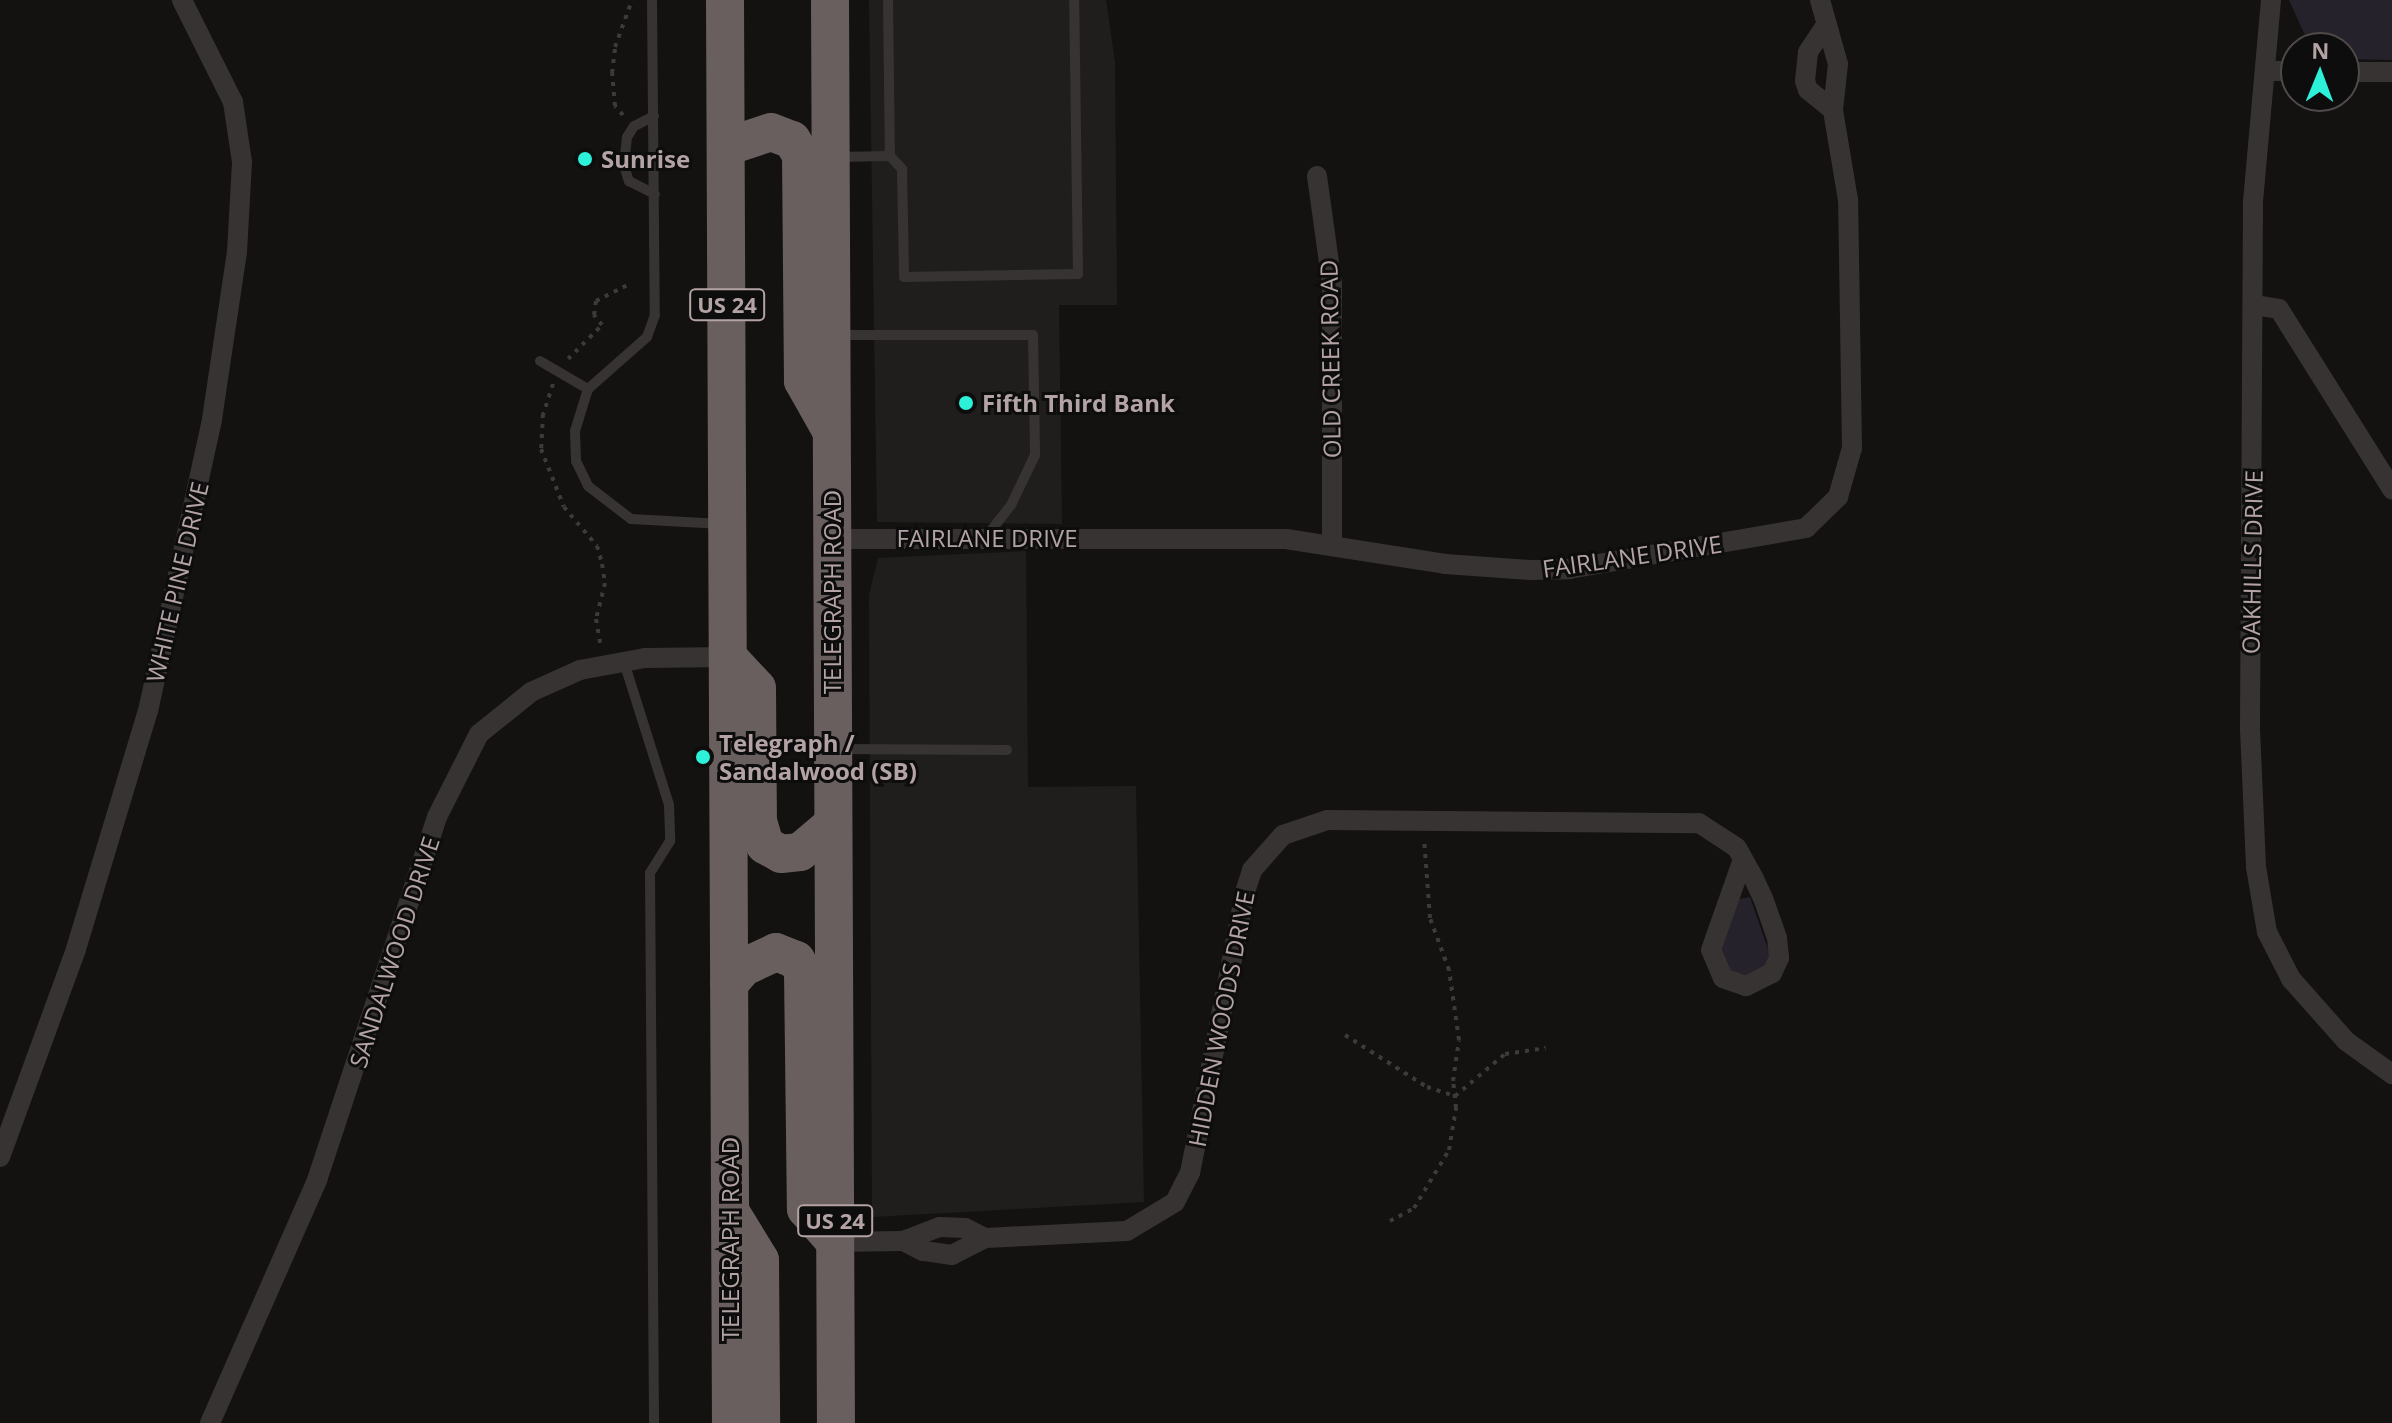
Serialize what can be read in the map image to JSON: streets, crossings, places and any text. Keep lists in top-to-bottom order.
{
  "streets": {
    "highway": ["US 24", "TELEGRAPH ROAD"],
    "street": [
      "OLD CREEK ROAD",
      "FAIRLANE DRIVE",
      "OAKHILLS DRIVE",
      "WHITE PINE DRIVE",
      "SANDALWOOD DRIVE",
      "HIDDEN WOODS DRIVE"
    ]
  },
  "crossings": [
    ["OLD CREEK ROAD", "FAIRLANE DRIVE"],
    ["FAIRLANE DRIVE", "TELEGRAPH ROAD"],
    ["TELEGRAPH ROAD", "SANDALWOOD DRIVE"],
    ["TELEGRAPH ROAD", "HIDDEN WOODS DRIVE"]
  ],
  "places": ["Sunrise", "Fifth Third Bank", "Telegraph / Sandalwood (SB)"],
  "north": "top"
}
